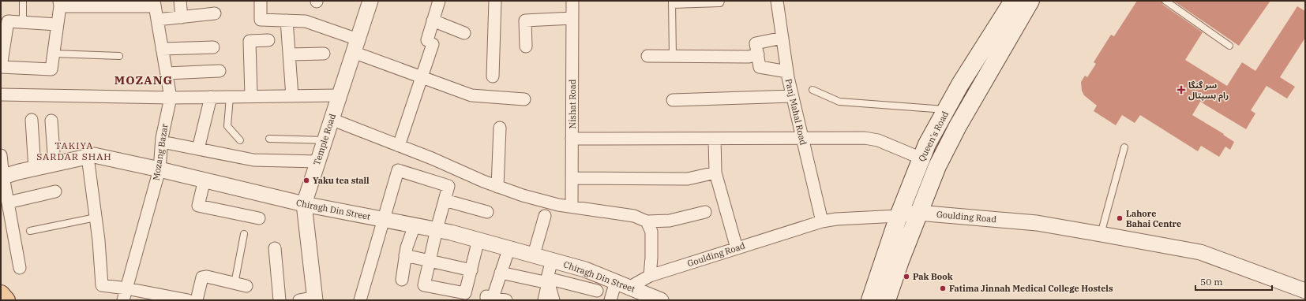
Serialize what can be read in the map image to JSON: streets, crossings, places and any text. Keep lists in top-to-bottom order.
{
  "streets": {
    "main road": ["Queen's Road"],
    "street": [
      "Nishat Road",
      "Panj Mahal Road",
      "Temple Road",
      "Mozang Bazar",
      "Chiragh Din Street",
      "Goulding Road"
    ]
  },
  "crossings": [
    ["Panj Mahal Road", "Goulding Road"],
    ["Queen's Road", "Goulding Road"],
    ["Temple Road", "Chiragh Din Street"],
    ["Mozang Bazar", "Chiragh Din Street"],
    ["Chiragh Din Street", "Goulding Road"]
  ],
  "districts": ["MOZANG", "TAKIYA SARDAR SHAH"],
  "places": {
    "health": ["سر گنگا رام ہسپتال"],
    "other": [
      "Yaku tea stall",
      "Lahore Bahai Centre",
      "Pak Book",
      "Fatima Jinnah Medical College Hostels"
    ]
  },
  "scale_bar": "50 m"
}
